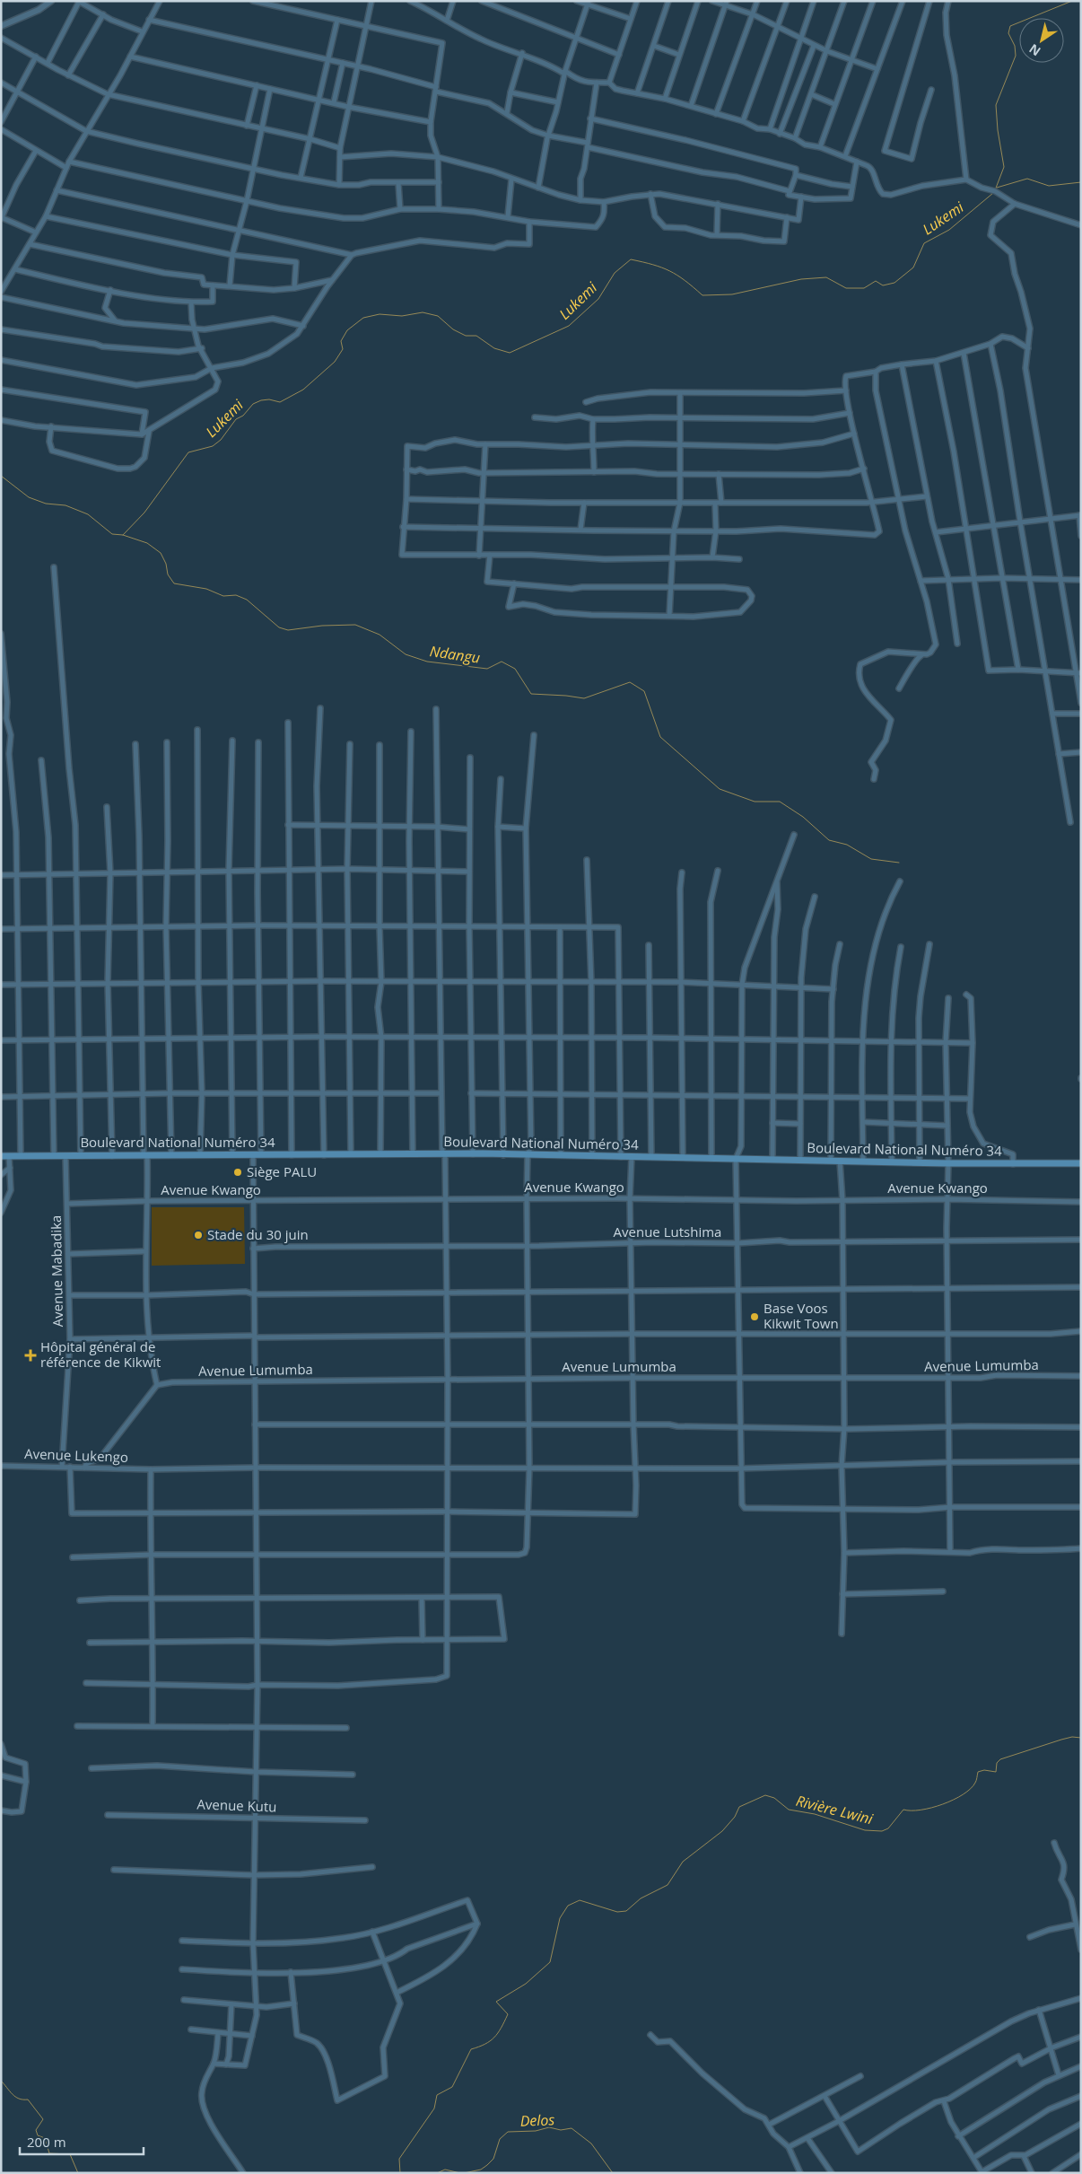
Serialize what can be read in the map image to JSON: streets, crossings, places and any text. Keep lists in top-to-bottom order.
{
  "streets": {
    "main road": ["Boulevard National Numéro 34"],
    "street": [
      "Avenue Kwango",
      "Avenue Lutshima",
      "Avenue Mabadika",
      "Avenue Lumumba",
      "Avenue Lukengo",
      "Avenue Kutu"
    ]
  },
  "crossings": [
    ["Boulevard National Numéro 34", "Avenue Mabadika"],
    ["Avenue Kwango", "Avenue Mabadika"],
    ["Avenue Mabadika", "Avenue Lukengo"]
  ],
  "water": [
    "Lukemi",
    "Ndangu",
    "Rivière Lwini",
    "Delos"
  ],
  "places": {
    "other": ["Siège PALU", "Stade du 30 juin", "Base Voos Kikwit Town"],
    "health": ["Hôpital général de référence de Kikwit"]
  },
  "scale_bar": "200 m",
  "north": "bottom left"
}
